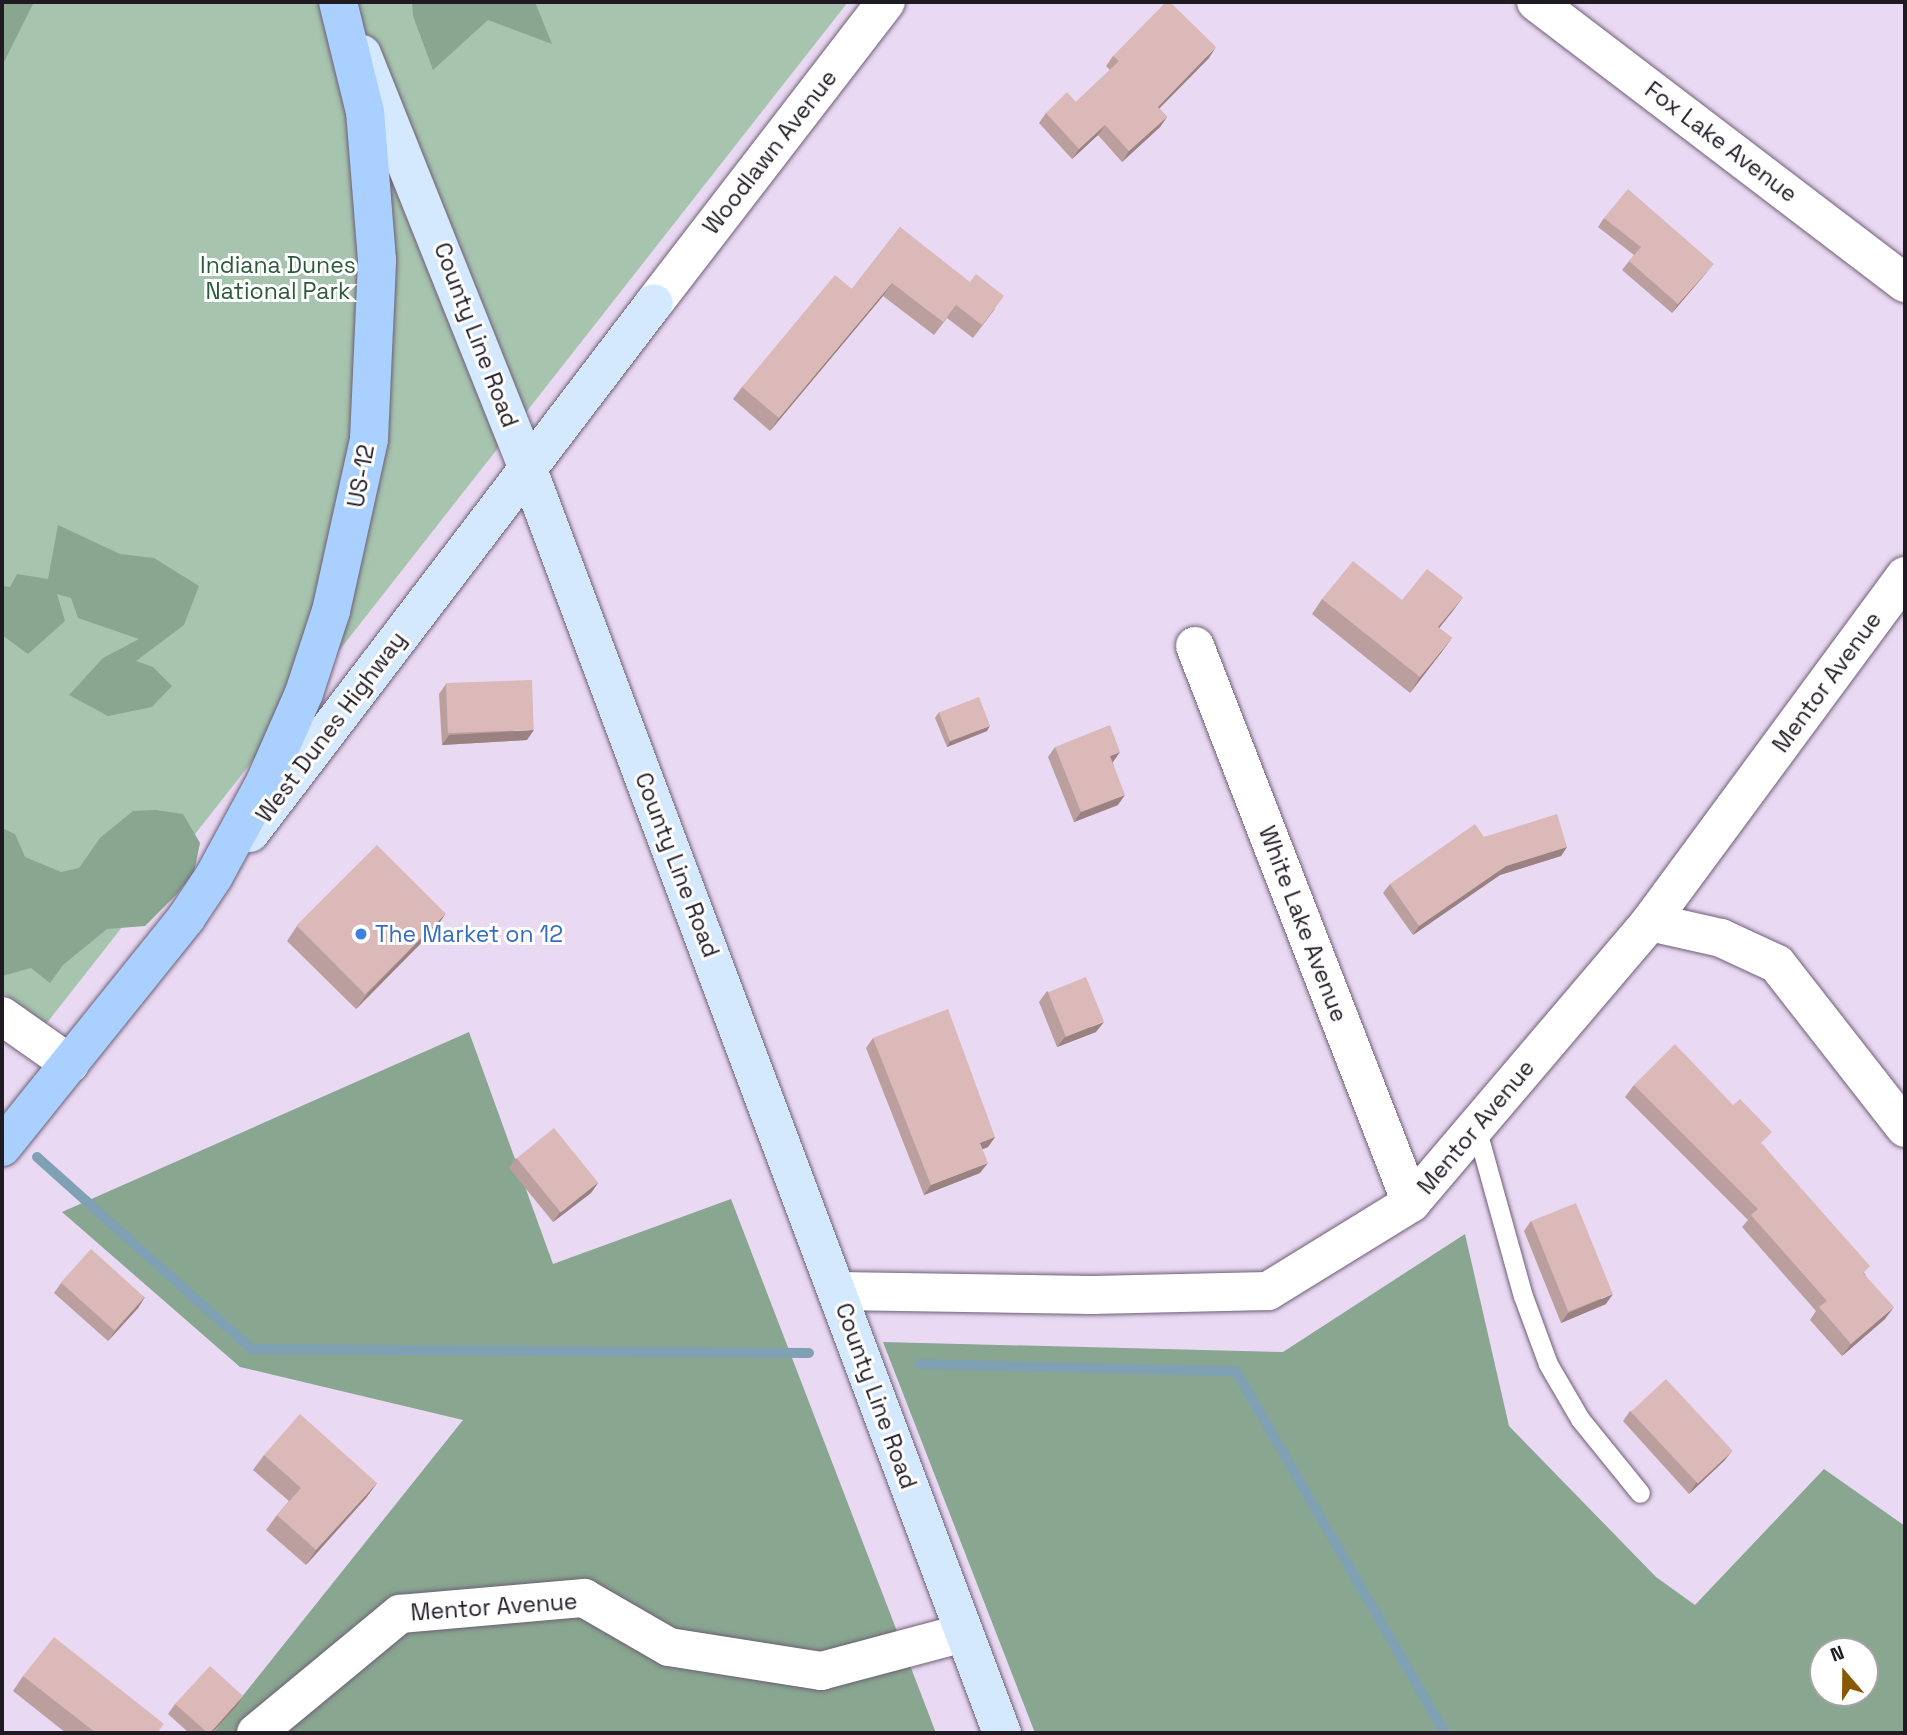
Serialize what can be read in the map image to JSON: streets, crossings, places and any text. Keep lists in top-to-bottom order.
{
  "streets": {
    "main road": ["US-12", "West Dunes Highway"],
    "street": [
      "Fox Lake Avenue",
      "Woodlawn Avenue",
      "County Line Road",
      "Mentor Avenue",
      "White Lake Avenue"
    ]
  },
  "crossings": [
    ["Woodlawn Avenue", "West Dunes Highway"],
    ["County Line Road", "US-12"],
    ["County Line Road", "Mentor Avenue"],
    ["County Line Road", "West Dunes Highway"],
    ["US-12", "West Dunes Highway"],
    ["Mentor Avenue", "White Lake Avenue"]
  ],
  "parks": ["Indiana Dunes National Park"],
  "places": ["The Market on 12"],
  "north": "top"
}
